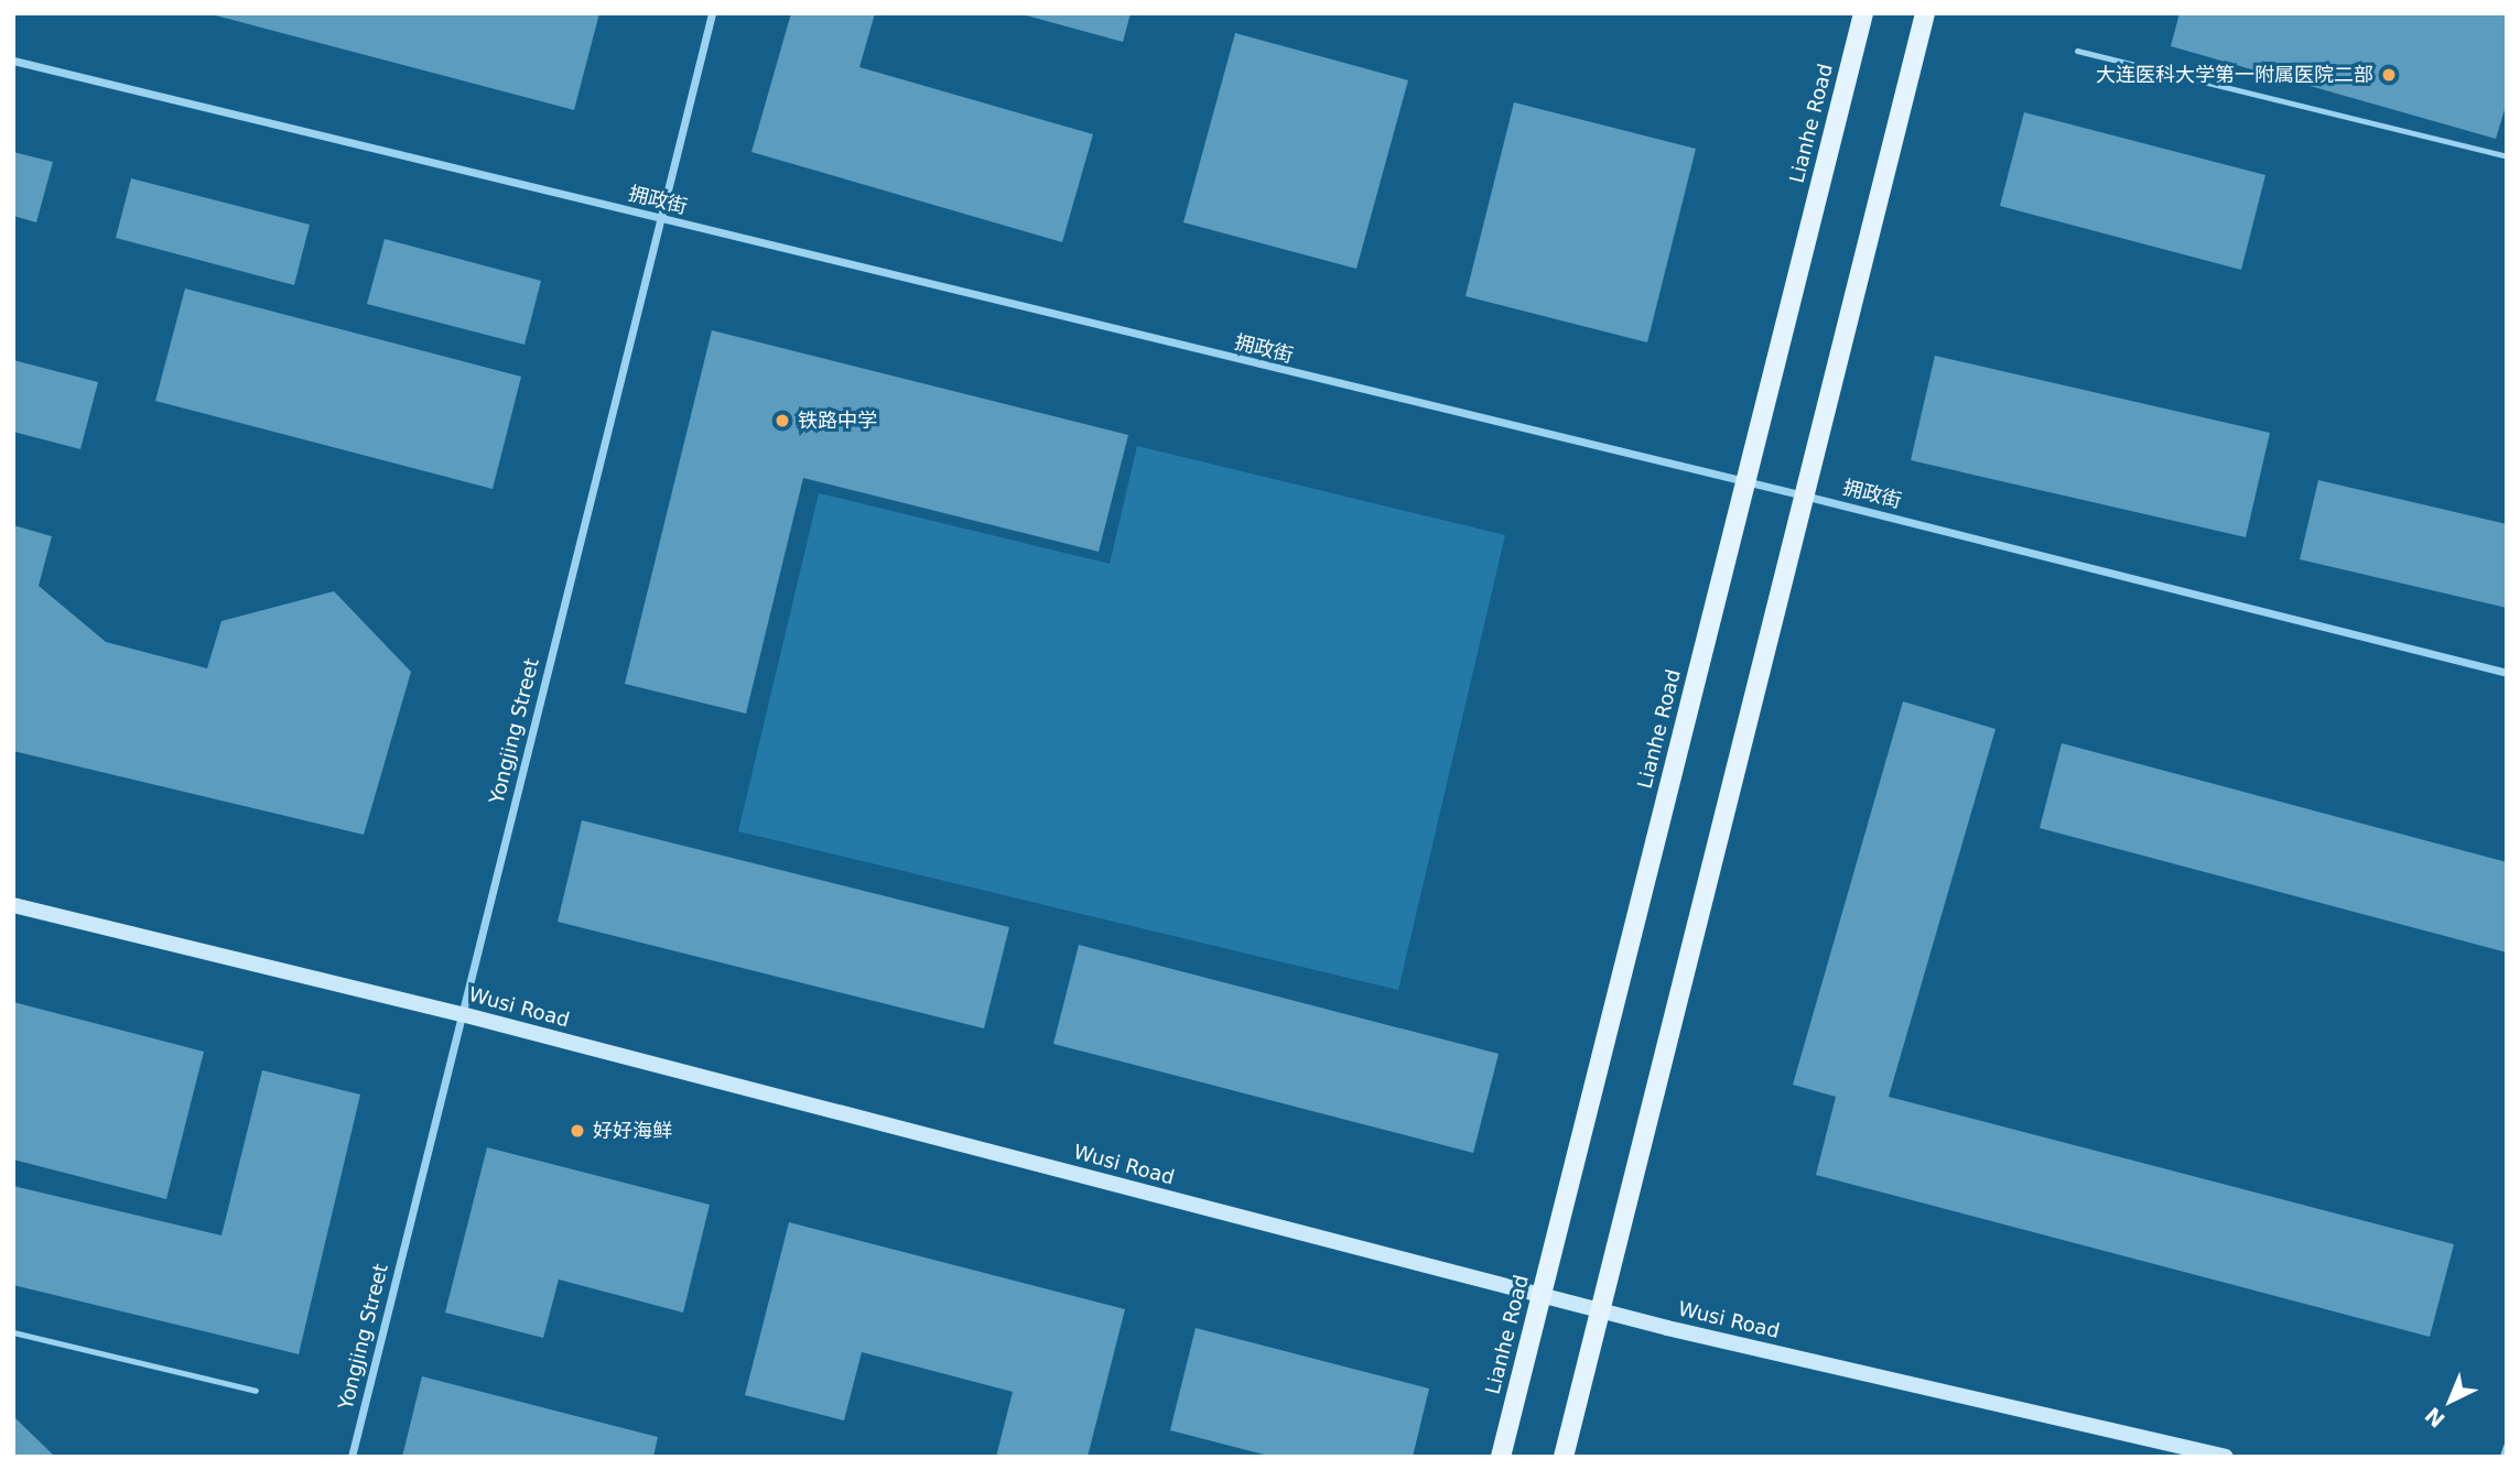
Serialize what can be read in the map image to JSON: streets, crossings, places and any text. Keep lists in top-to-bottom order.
{
  "streets": {
    "main road": ["Lianhe Road", "Wusi Road"],
    "street": ["拥政街", "Yongjing Street"]
  },
  "crossings": [
    ["Lianhe Road", "拥政街"],
    ["Lianhe Road", "Wusi Road"],
    ["拥政街", "Yongjing Street"],
    ["Yongjing Street", "Wusi Road"]
  ],
  "places": ["大连医科大学第一附属医院二部", "铁路中学", "好好海鲜"],
  "north": "bottom left"
}
